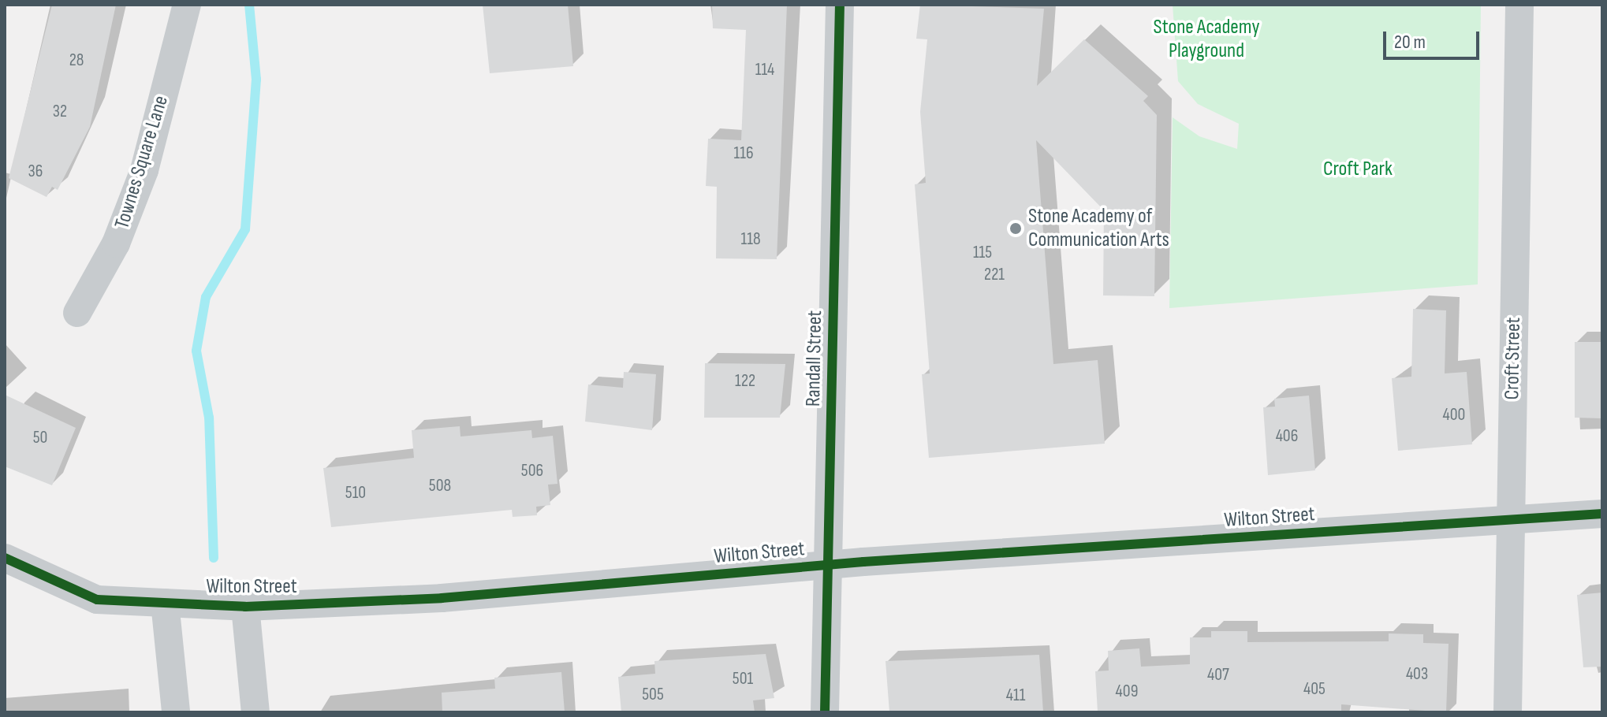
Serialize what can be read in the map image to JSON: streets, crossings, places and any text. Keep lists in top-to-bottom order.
{
  "streets": {
    "street": [
      "Townes Square Lane",
      "Randall Street",
      "Croft Street",
      "Wilton Street"
    ]
  },
  "crossings": [
    ["Randall Street", "Wilton Street"],
    ["Croft Street", "Wilton Street"]
  ],
  "parks": ["Stone Academy Playground", "Croft Park"],
  "places": ["Stone Academy of Communication Arts"],
  "house_numbers": [
    "28",
    "114",
    "32",
    "116",
    "36",
    "118",
    "115",
    "221",
    "122",
    "400",
    "406",
    "50",
    "506",
    "508",
    "510",
    "403",
    "407",
    "501",
    "405",
    "409",
    "505",
    "411"
  ],
  "scale_bar": "20 m"
}
